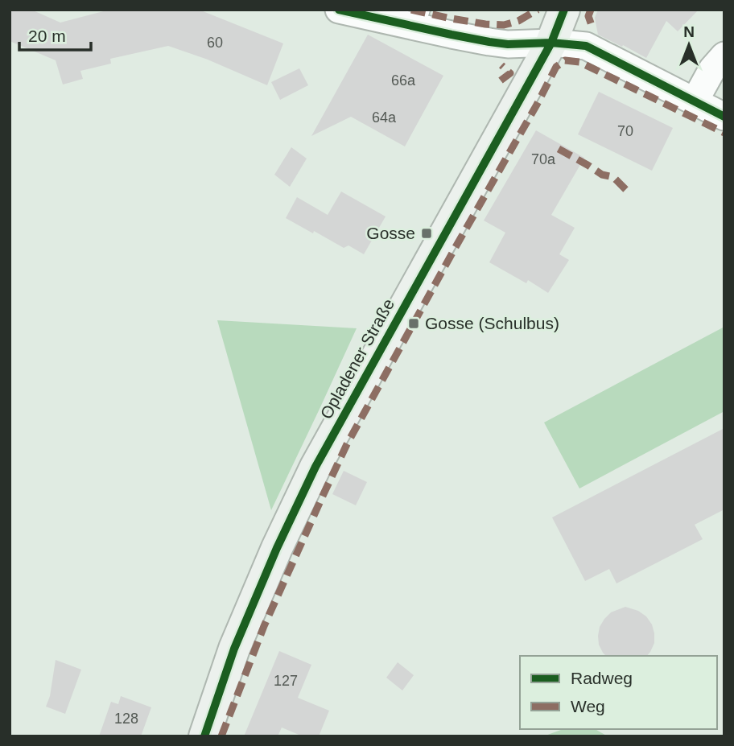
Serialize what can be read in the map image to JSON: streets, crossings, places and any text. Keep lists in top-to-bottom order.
{
  "streets": {
    "main road": ["Opladener Straße"]
  },
  "places": {
    "transit": ["Gosse", "Gosse (Schulbus)"]
  },
  "house_numbers": [
    "60",
    "66a",
    "64a",
    "70",
    "70a",
    "127",
    "128"
  ],
  "legend": ["Radweg", "Weg"],
  "scale_bar": "20 m",
  "north": "top"
}
